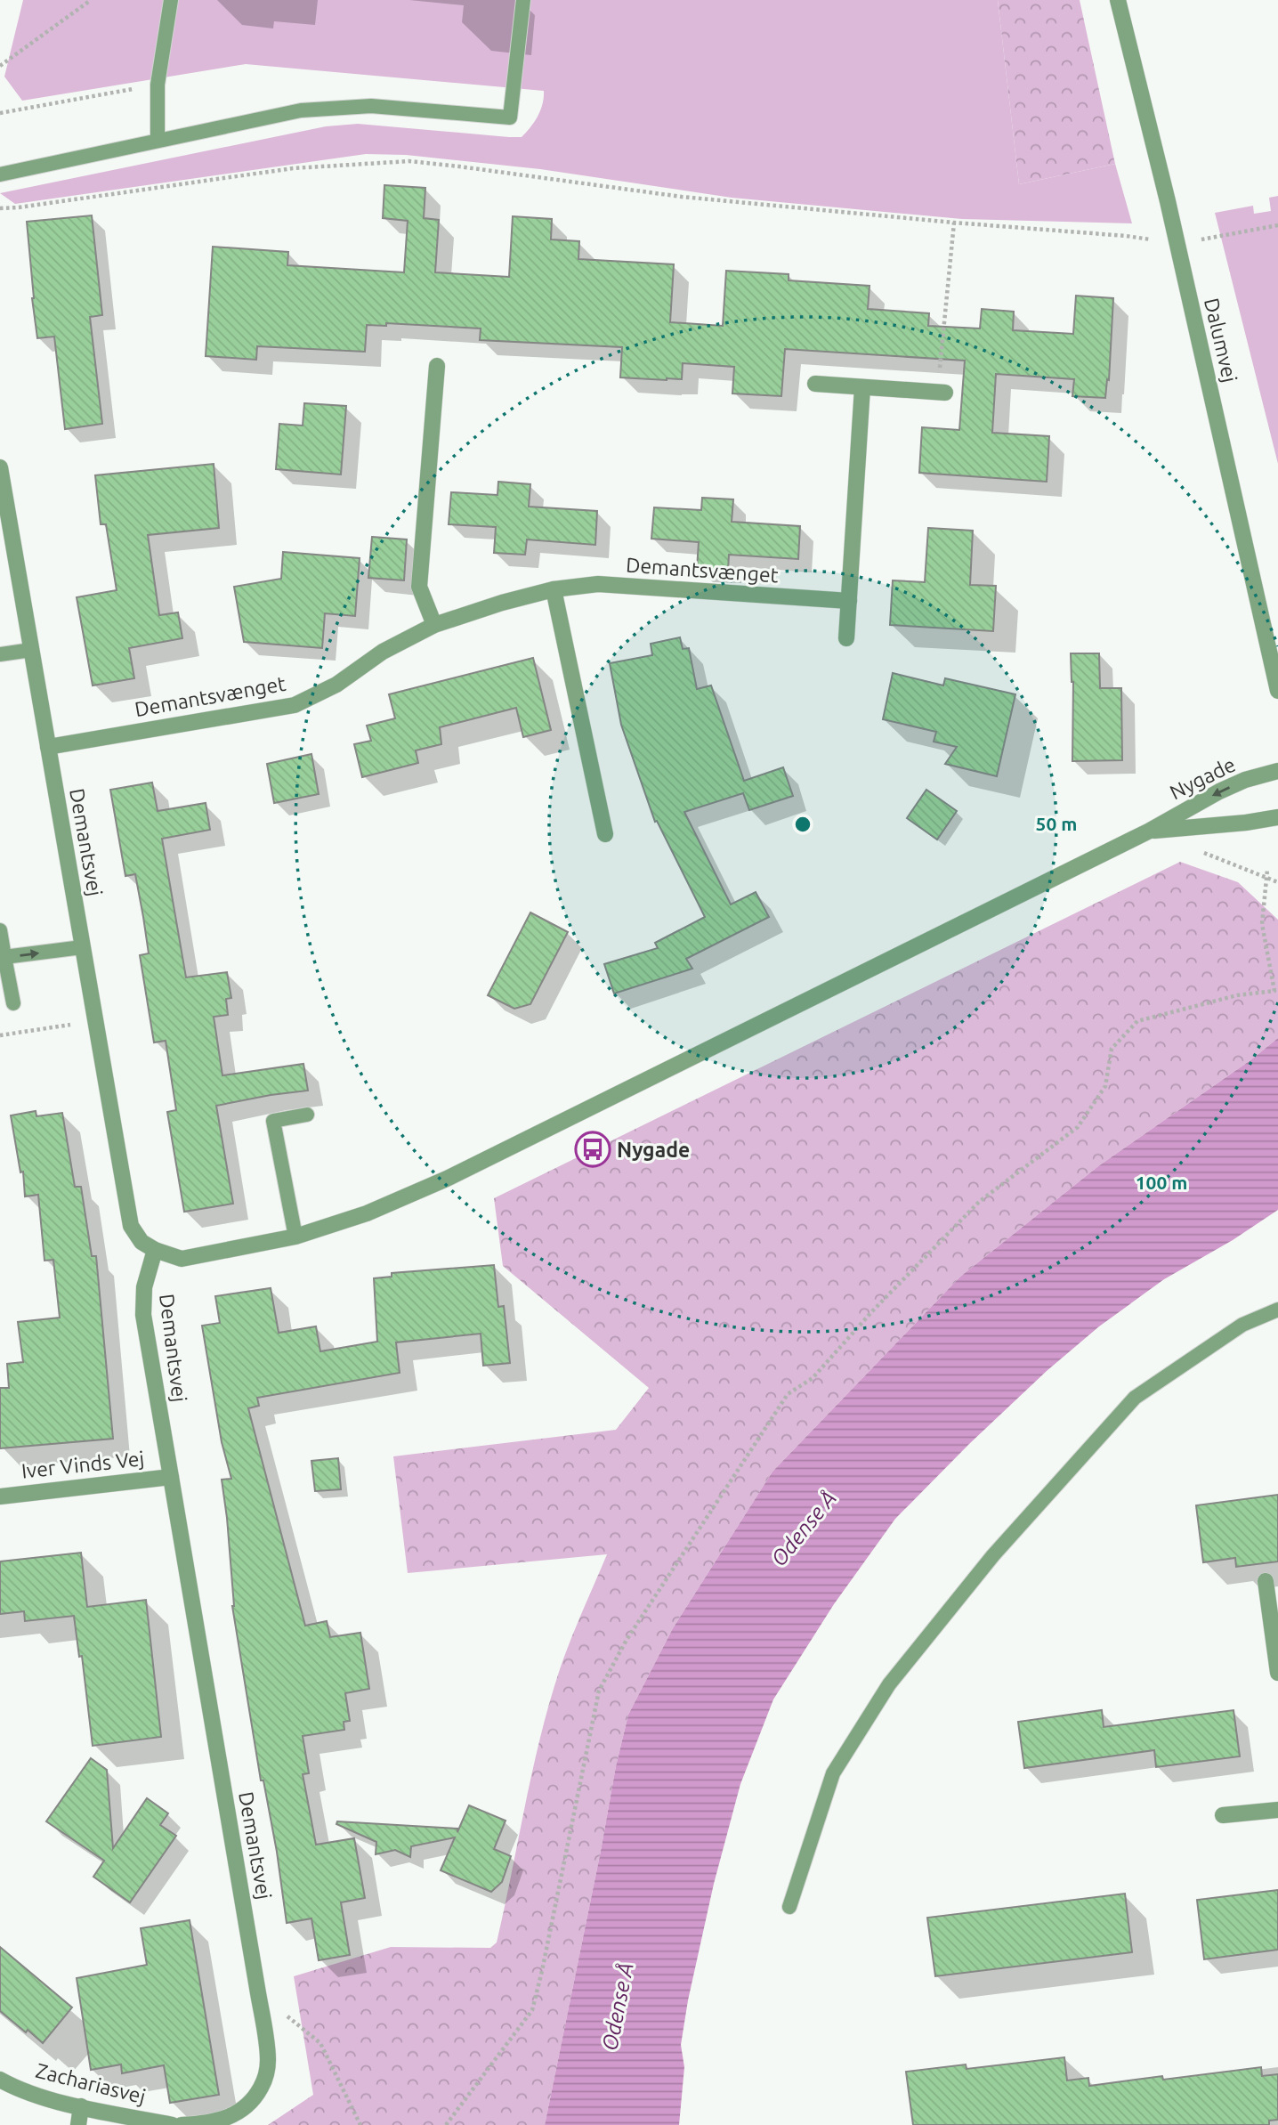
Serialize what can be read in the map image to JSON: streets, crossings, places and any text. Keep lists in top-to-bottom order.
{
  "streets": {
    "street": [
      "Dalumvej",
      "Demantsvænget",
      "Nygade",
      "Demantsvej",
      "Iver Vinds Vej",
      "Zachariasvej"
    ]
  },
  "crossings": [
    ["Demantsvænget", "Demantsvej"],
    ["Nygade", "Demantsvej"],
    ["Demantsvej", "Iver Vinds Vej"]
  ],
  "water": ["Odense Å"],
  "places": {
    "bus stop": ["Nygade"]
  },
  "rings": ["50 m", "100 m"]
}
